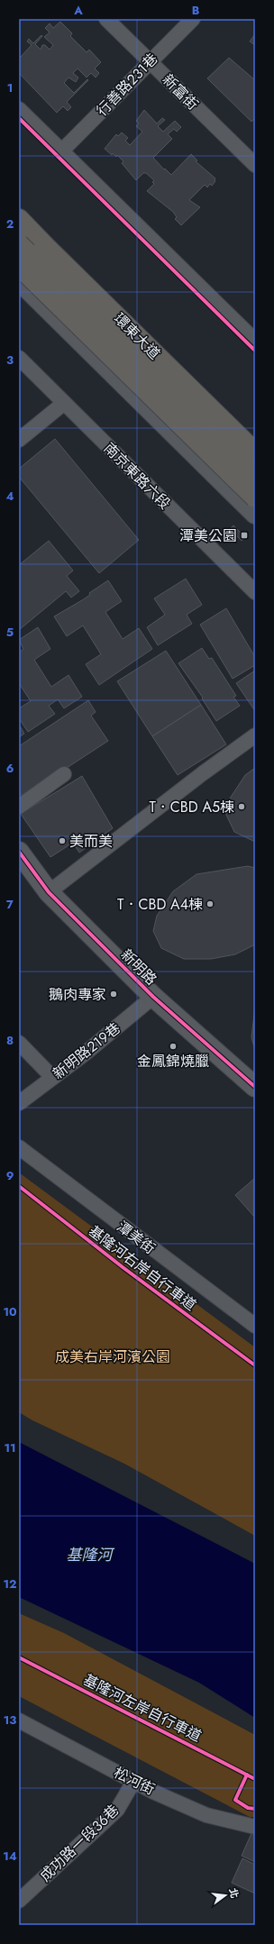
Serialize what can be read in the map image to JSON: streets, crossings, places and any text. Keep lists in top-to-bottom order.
{
  "streets": {
    "highway": ["環東大道"],
    "main road": ["新明路"],
    "street": [
      "行善路231巷",
      "新富街",
      "南京東路六段",
      "新明路219巷",
      "潭美街",
      "松河街",
      "成功路一段36巷"
    ],
    "cycle path": ["基隆河右岸自行車道", "基隆河左岸自行車道"]
  },
  "crossings": [
    ["行善路231巷", "新富街"],
    ["新明路", "新明路219巷"],
    ["松河街", "成功路一段36巷"]
  ],
  "water": ["基隆河"],
  "parks": ["成美右岸河濱公園"],
  "places": {
    "transit": ["潭美公園"],
    "other": [
      "T．CBD A5棟",
      "美而美",
      "T．CBD A4棟",
      "鵝肉專家",
      "金鳳錦燒臘"
    ]
  },
  "north": "right",
  "grid": {
    "columns": ["A", "B"],
    "rows": [
      "1",
      "2",
      "3",
      "4",
      "5",
      "6",
      "7",
      "8",
      "9",
      "10",
      "11",
      "12",
      "13",
      "14"
    ]
  }
}
